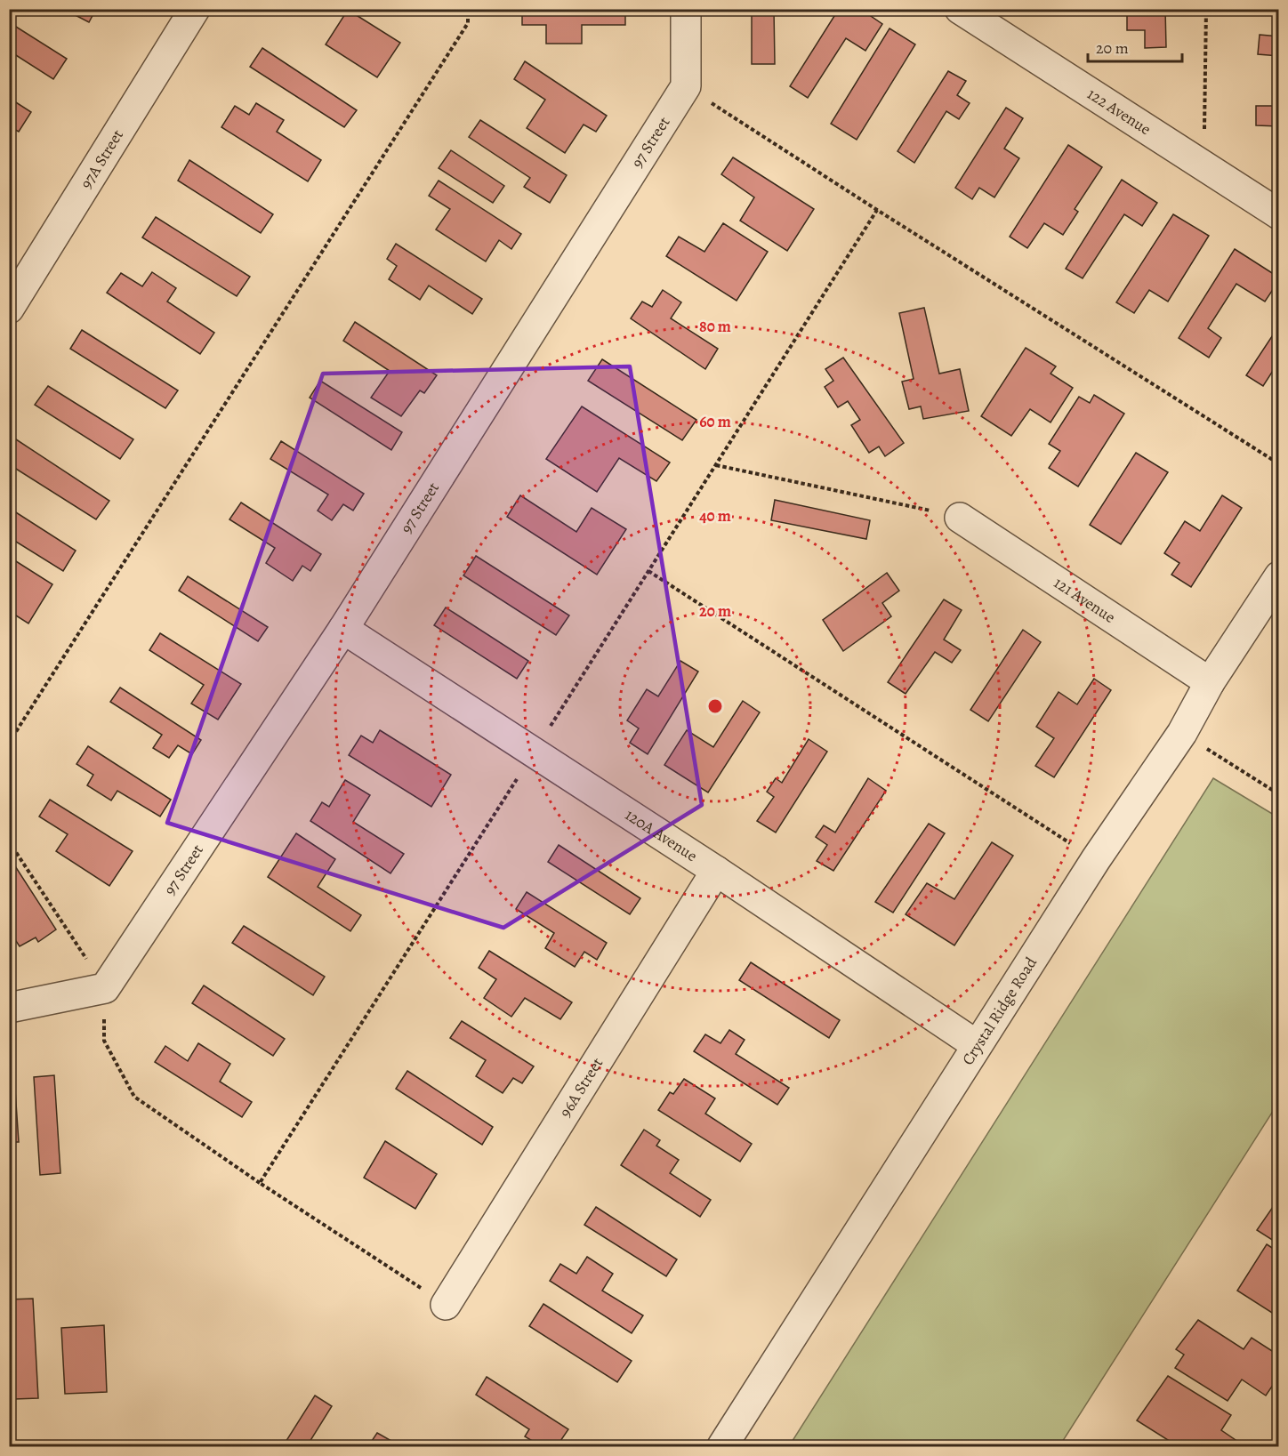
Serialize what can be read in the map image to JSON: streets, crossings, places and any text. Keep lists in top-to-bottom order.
{
  "streets": {
    "street": [
      "122 Avenue",
      "97 Street",
      "97A Street",
      "121 Avenue",
      "120A Avenue",
      "Crystal Ridge Road",
      "96A Street"
    ]
  },
  "crossings": [
    ["97 Street", "120A Avenue"],
    ["121 Avenue", "Crystal Ridge Road"],
    ["120A Avenue", "Crystal Ridge Road"],
    ["120A Avenue", "96A Street"]
  ],
  "scale_bar": "20 m",
  "rings": [
    "80 m",
    "60 m",
    "40 m",
    "20 m"
  ]
}
